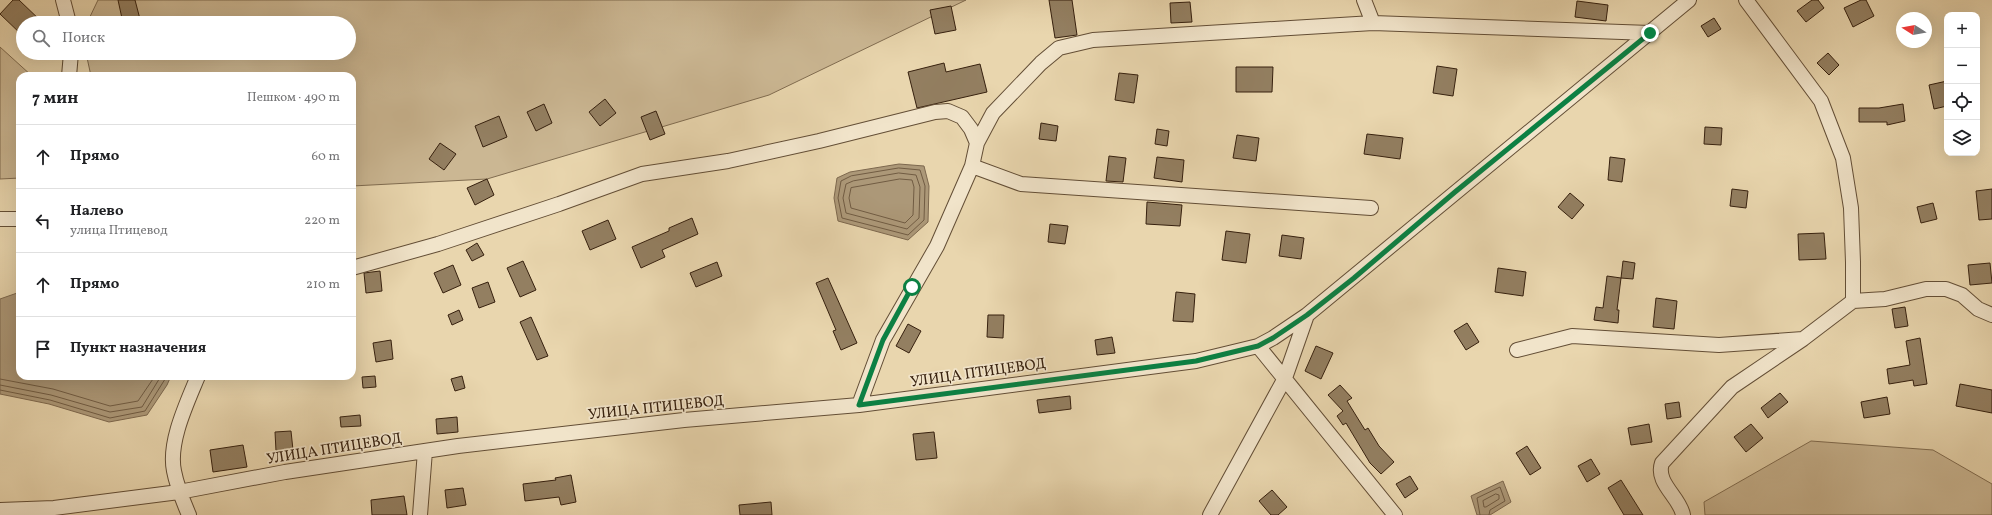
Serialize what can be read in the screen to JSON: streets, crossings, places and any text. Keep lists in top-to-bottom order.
{
  "streets": {
    "street": ["УЛИЦА ПТИЦЕВОД"]
  },
  "north": "left",
  "page": {
    "map_buttons": ["+", "−"],
    "search": "Поиск",
    "heading": ["7 мин", "Пешком · 490 m"],
    "list": [
      ["Прямо", "60 m"],
      ["Налево", "улица Птицевод", "220 m"],
      ["Прямо", "210 m"],
      "Пункт назначения"
    ]
  }
}
